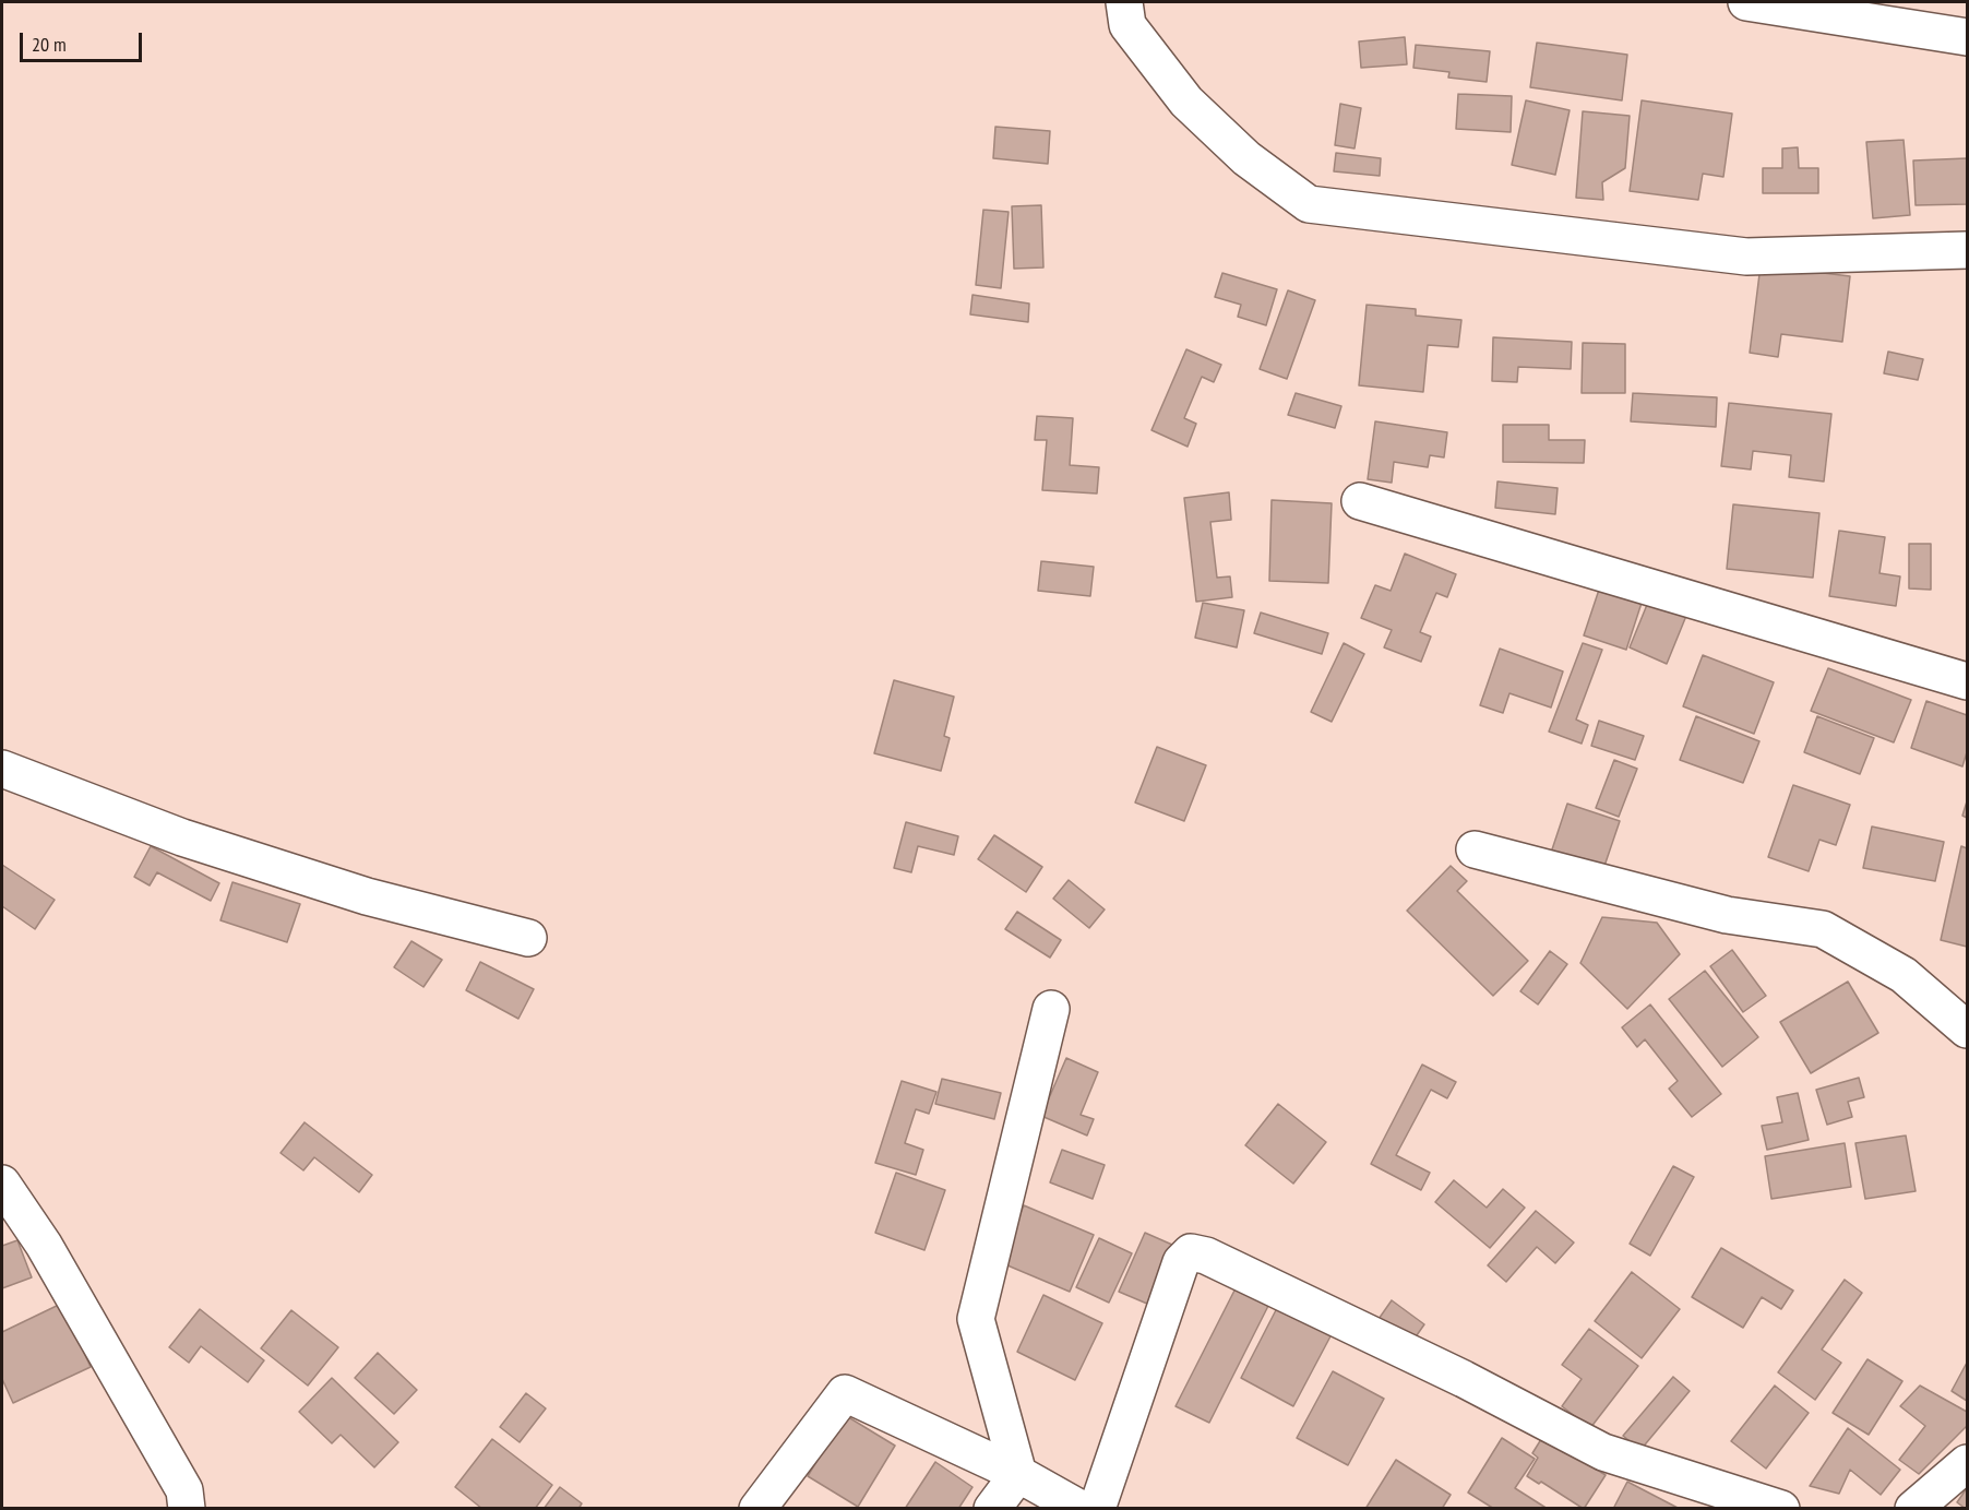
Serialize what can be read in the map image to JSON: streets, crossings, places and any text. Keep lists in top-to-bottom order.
{
  "scale_bar": "20 m"
}
